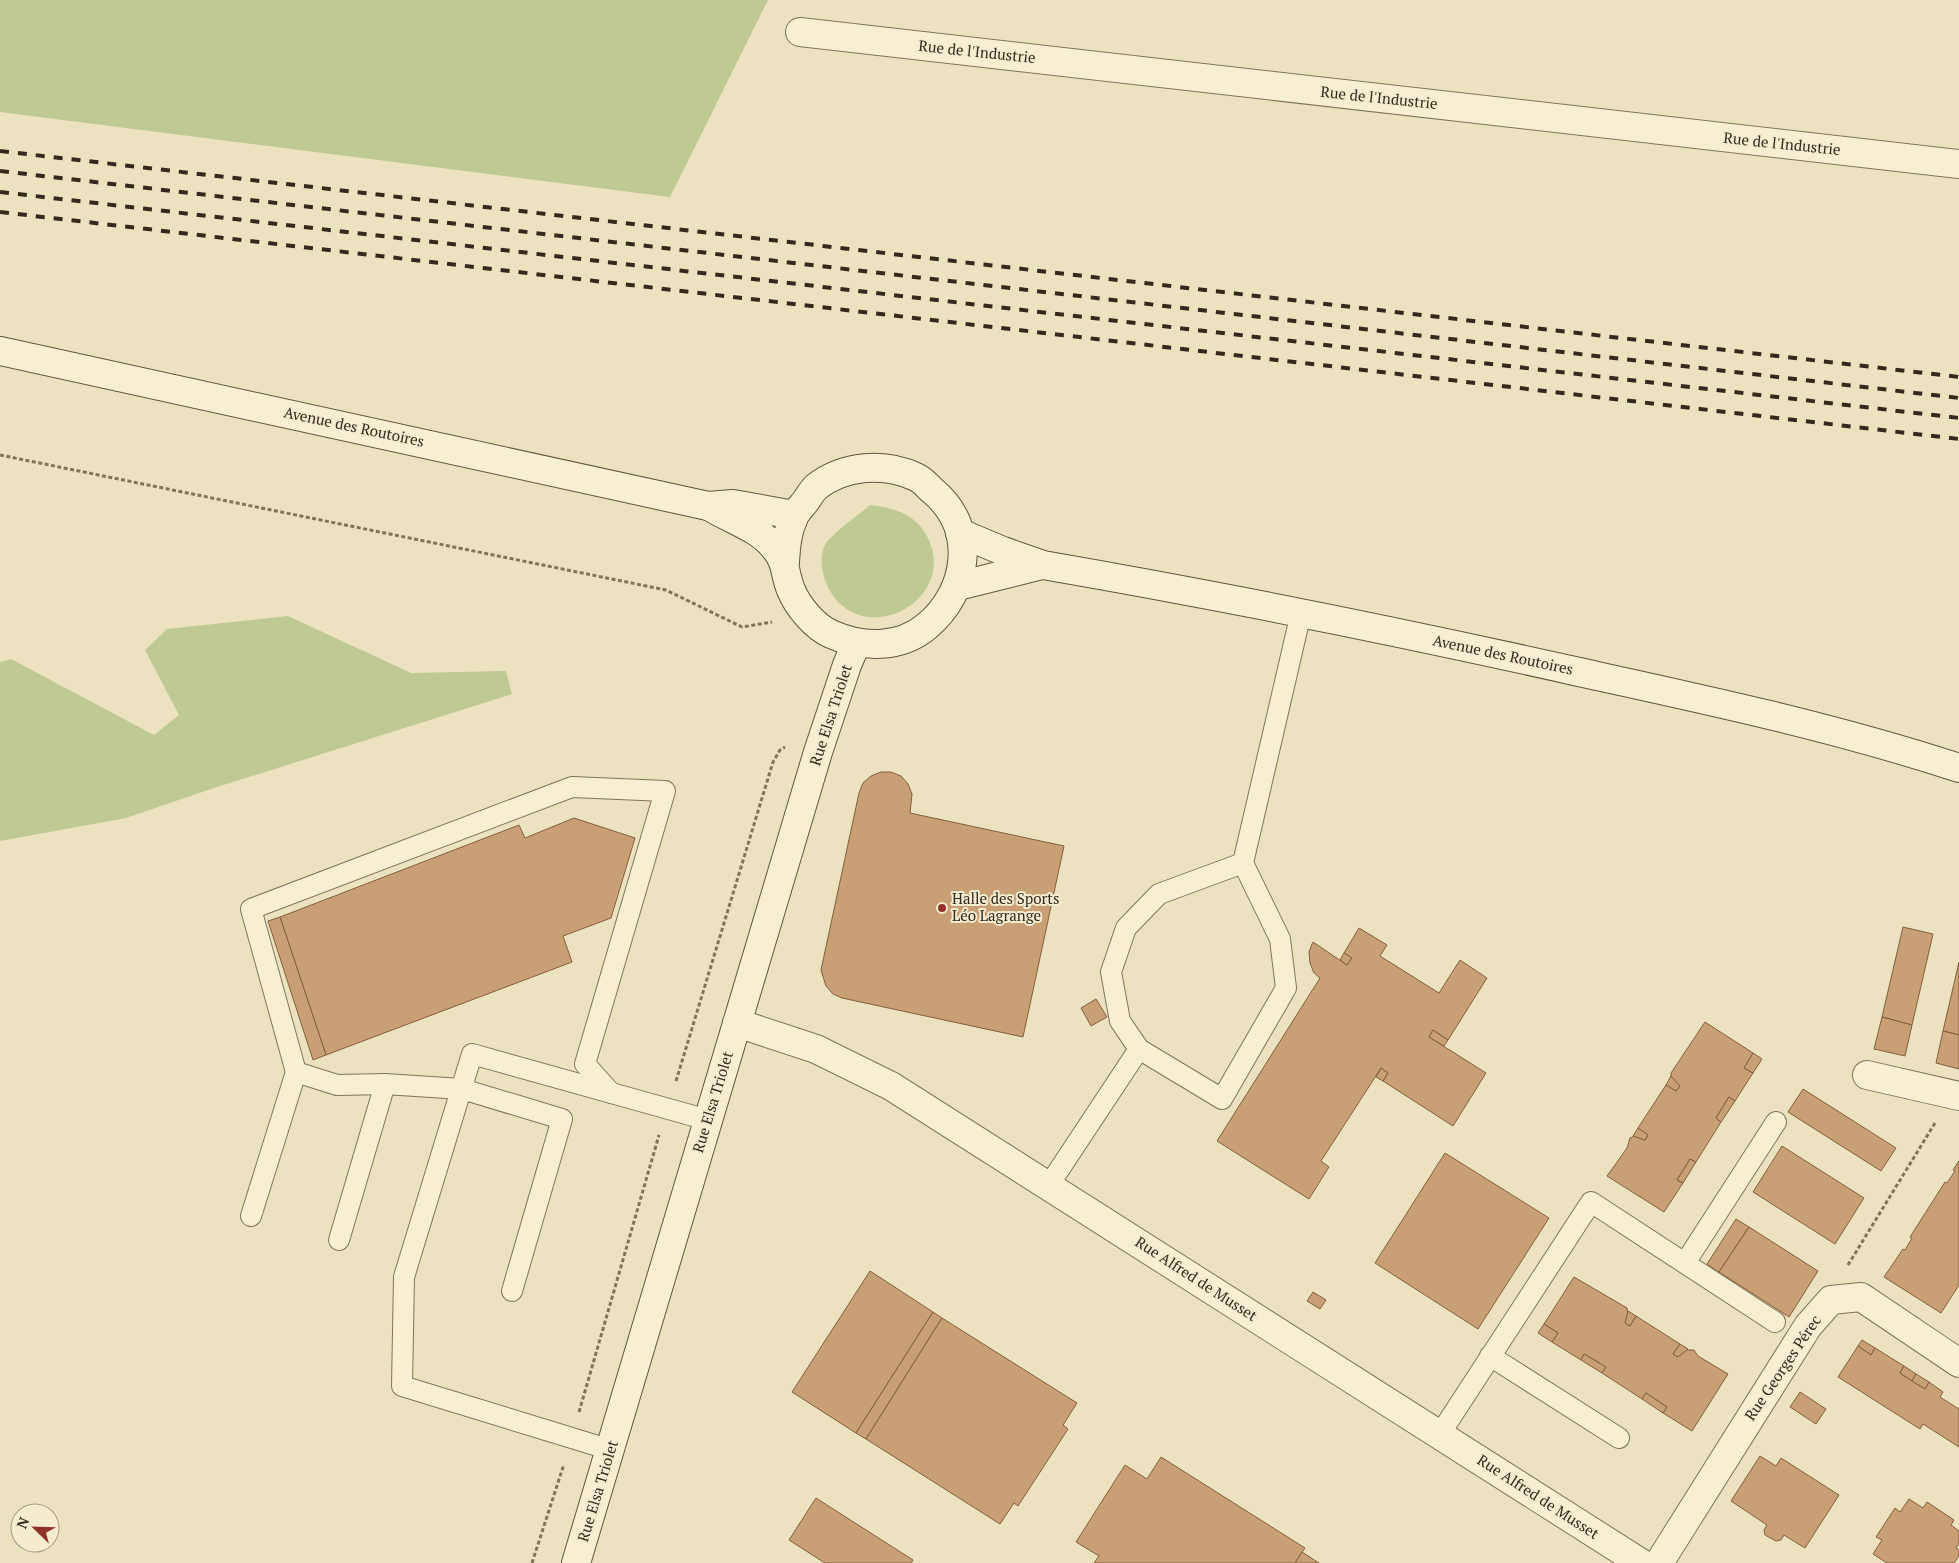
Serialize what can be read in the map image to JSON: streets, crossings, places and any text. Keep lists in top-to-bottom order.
{
  "streets": {
    "street": [
      "Rue de l'Industrie",
      "Avenue des Routoires",
      "Rue Elsa Triolet",
      "Rue Alfred de Musset",
      "Rue Georges Pérec"
    ]
  },
  "crossings": [
    ["Avenue des Routoires", "Rue Elsa Triolet"],
    ["Rue Elsa Triolet", "Rue Alfred de Musset"]
  ],
  "places": ["Halle des Sports Léo Lagrange"],
  "north": "top left"
}
